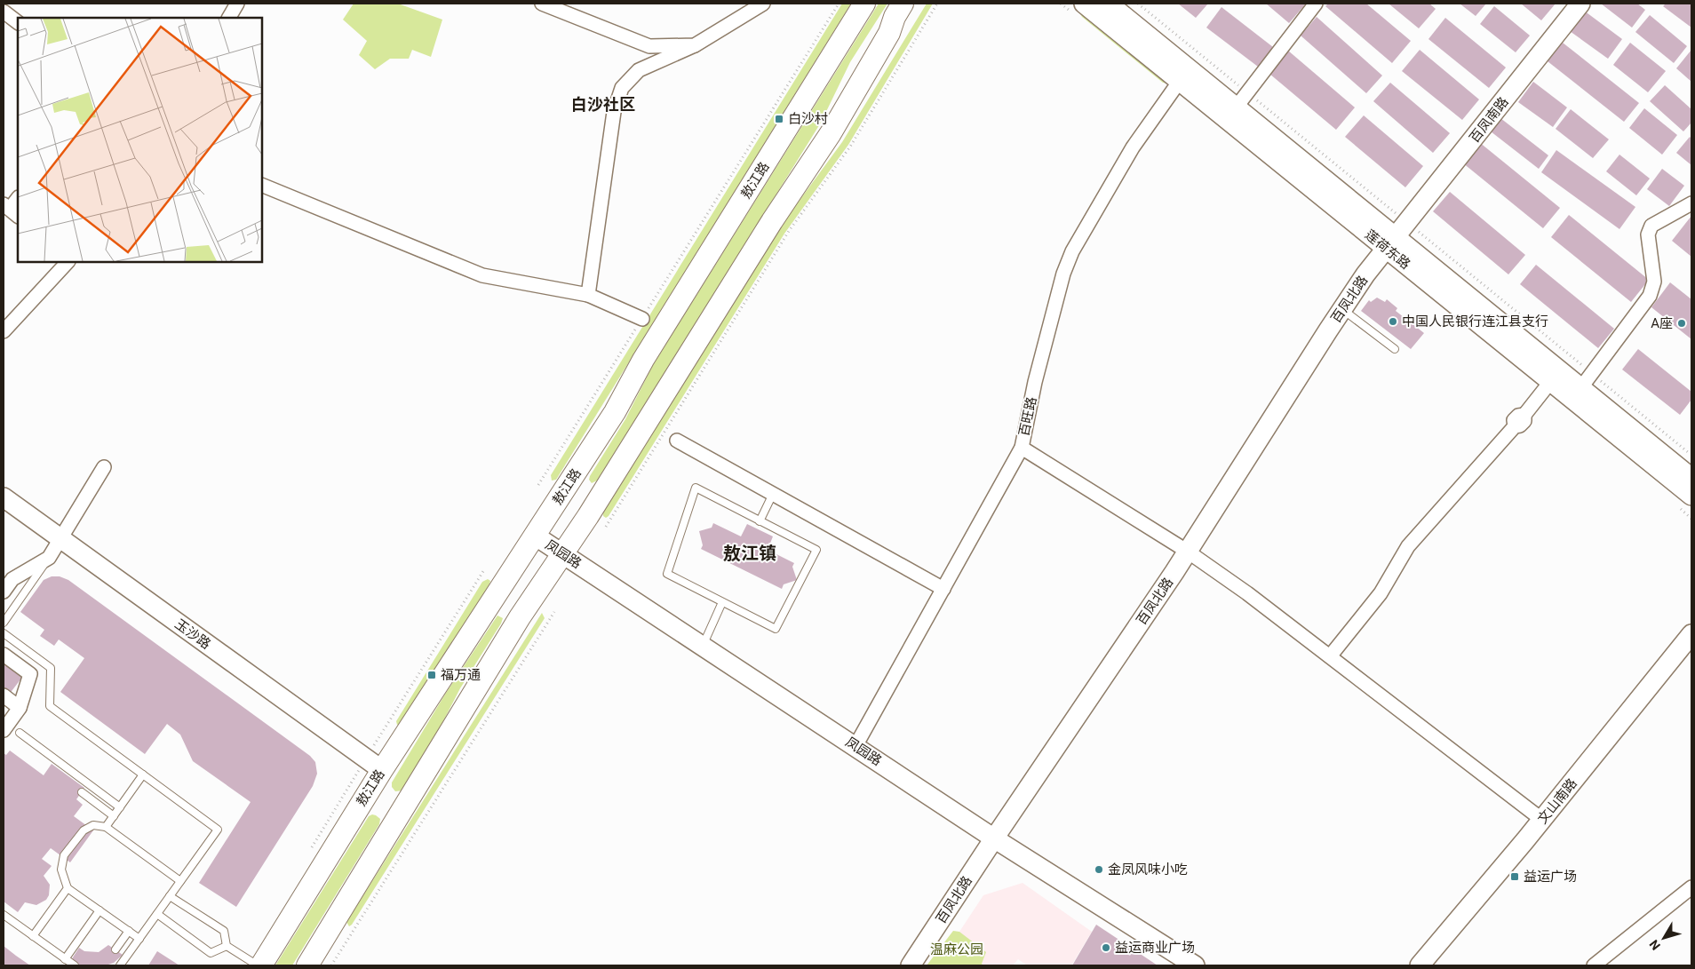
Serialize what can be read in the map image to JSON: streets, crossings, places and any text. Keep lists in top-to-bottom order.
{
  "streets": {
    "main road": ["敖江路"],
    "street": [
      "百凤南路",
      "莲荷东路",
      "百凤北路",
      "百旺路",
      "凤园路",
      "玉沙路",
      "文山南路"
    ]
  },
  "crossings": [
    ["百凤南路", "莲荷东路"],
    ["百凤南路", "百凤北路"],
    ["敖江路", "凤园路"],
    ["敖江路", "玉沙路"],
    ["莲荷东路", "百凤北路"],
    ["莲荷东路", "百旺路"],
    ["百凤北路", "凤园路"],
    ["百旺路", "凤园路"]
  ],
  "districts": ["白沙社区", "敖江镇"],
  "parks": ["温麻公园"],
  "places": {
    "transit": ["白沙村", "福万通", "益运广场"],
    "other": [
      "中国人民银行连江县支行",
      "A座",
      "金凤风味小吃",
      "益运商业广场"
    ]
  },
  "north": "bottom left"
}
